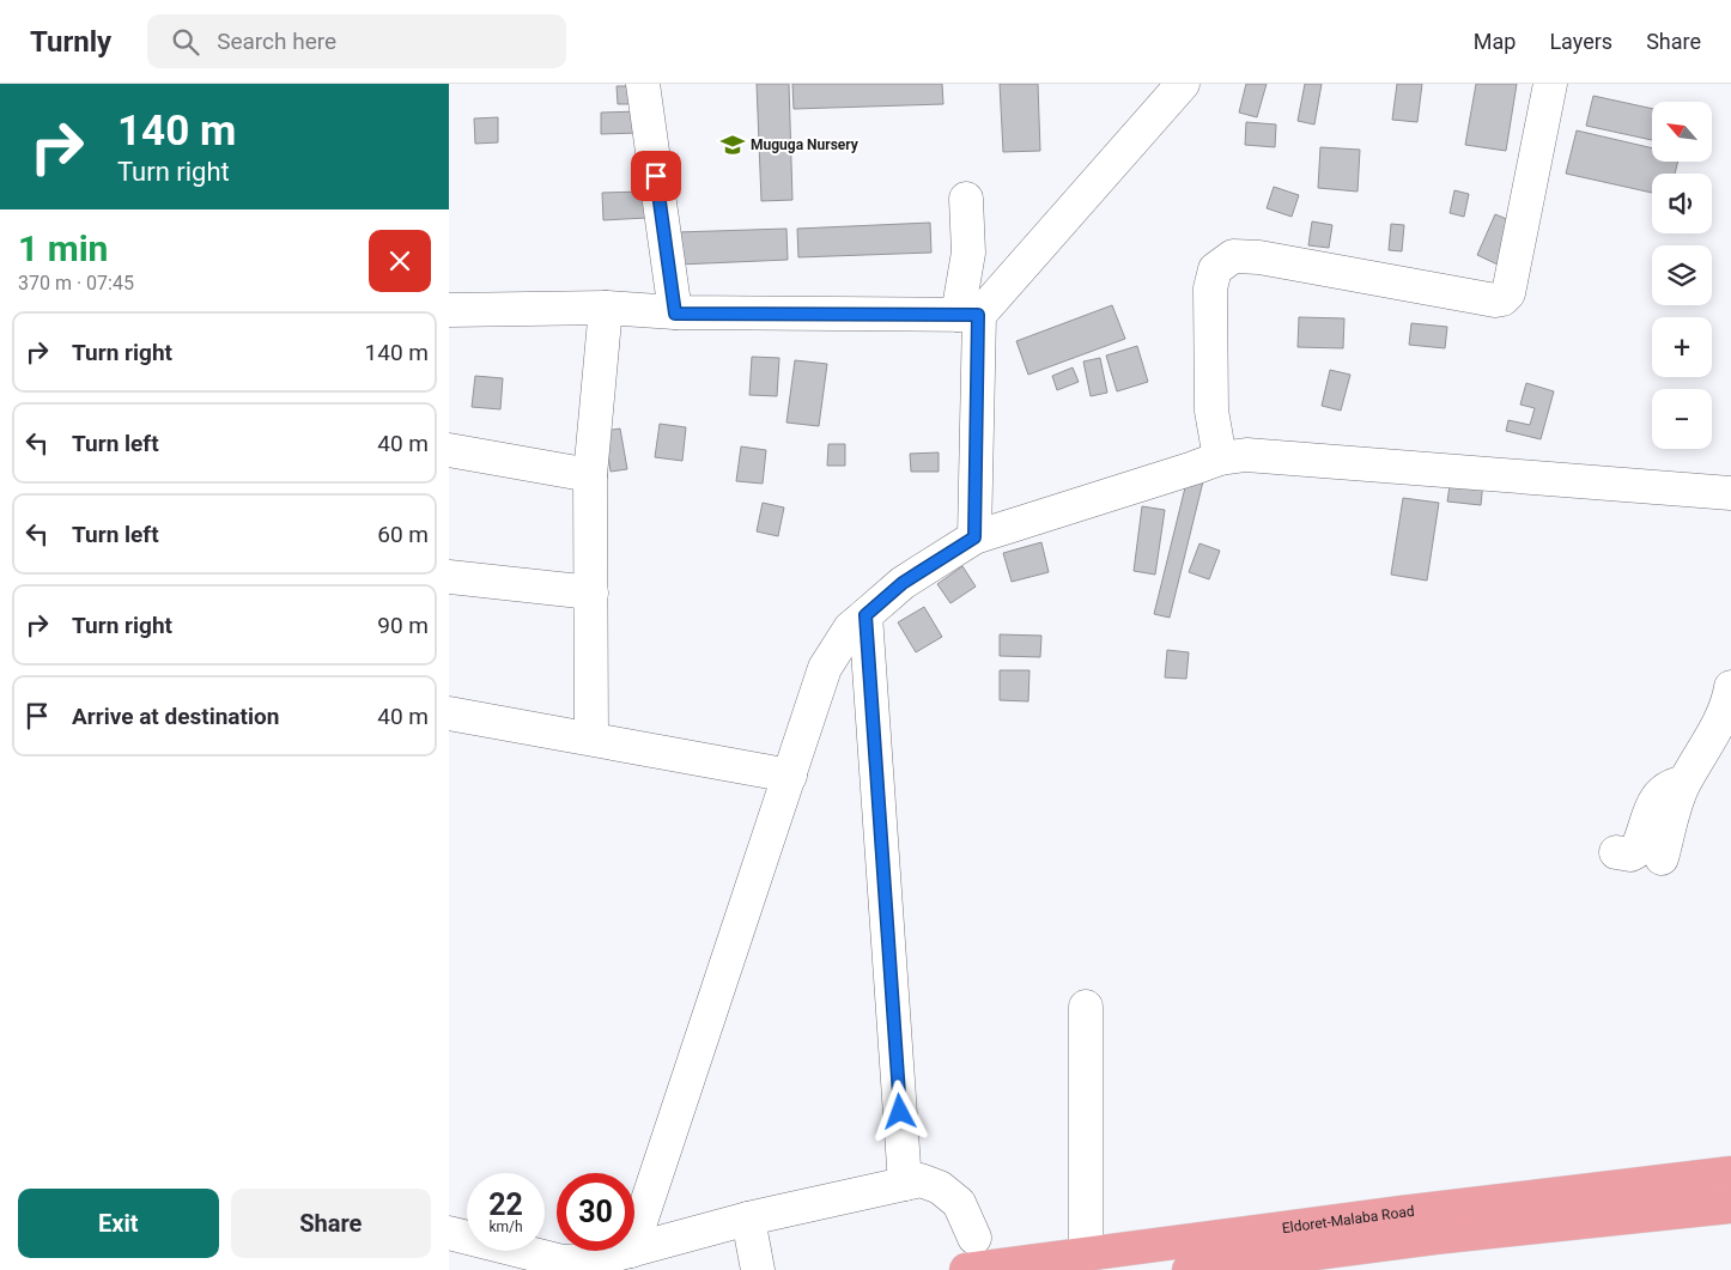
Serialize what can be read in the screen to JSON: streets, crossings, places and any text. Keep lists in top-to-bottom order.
{
  "streets": {
    "highway": ["Eldoret-Malaba Road"]
  },
  "places": {
    "school or university": ["Muguga Nursery"]
  },
  "north": "top left",
  "page": {
    "header": "Turnly",
    "search": "Search here",
    "nav": ["Map", "Layers", "Share"],
    "turn": ["140 m", "Turn right"],
    "map_buttons": ["+", "−"],
    "heading": ["1 min", "370 m · 07:45"],
    "list": [
      {
        "name": "Turn right",
        "value": "140 m"
      },
      {
        "name": "Turn left",
        "value": "40 m"
      },
      {
        "name": "Turn left",
        "value": "60 m"
      },
      {
        "name": "Turn right",
        "value": "90 m"
      },
      {
        "name": "Arrive at destination",
        "value": "40 m"
      }
    ],
    "speed": "22 km/h",
    "limit": "30",
    "buttons": ["Exit", "Share"]
  }
}
